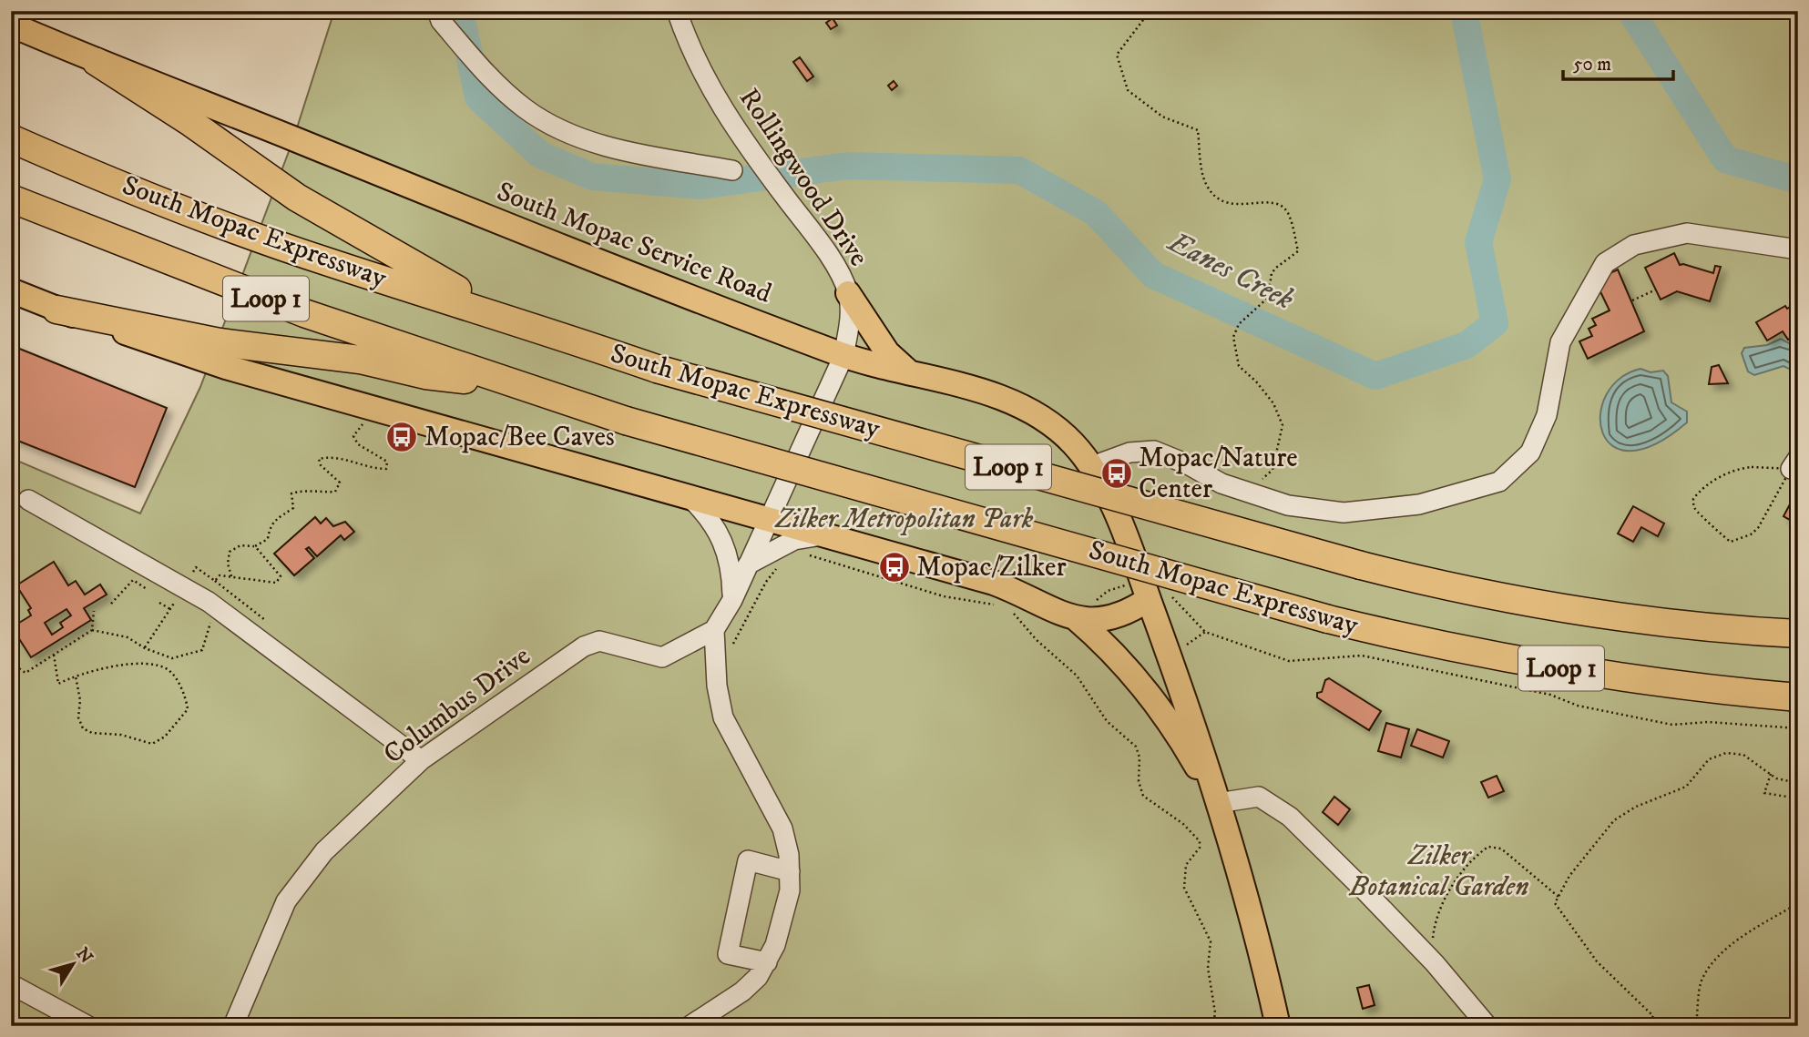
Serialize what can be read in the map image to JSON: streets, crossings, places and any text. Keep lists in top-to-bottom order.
{
  "streets": {
    "highway": ["South Mopac Expressway", "Loop 1"],
    "main road": ["South Mopac Service Road"],
    "street": ["Rollingwood Drive", "Columbus Drive"]
  },
  "crossings": [
    ["Rollingwood Drive", "South Mopac Service Road"],
    ["Rollingwood Drive", "Columbus Drive"]
  ],
  "water": ["Eanes Creek"],
  "parks": ["Zilker Metropolitan Park", "Zilker Botanical Garden"],
  "places": {
    "bus stop": ["Mopac/Bee Caves", "Mopac/Nature Center", "Mopac/Zilker"]
  },
  "scale_bar": "50 m",
  "north": "top right"
}
